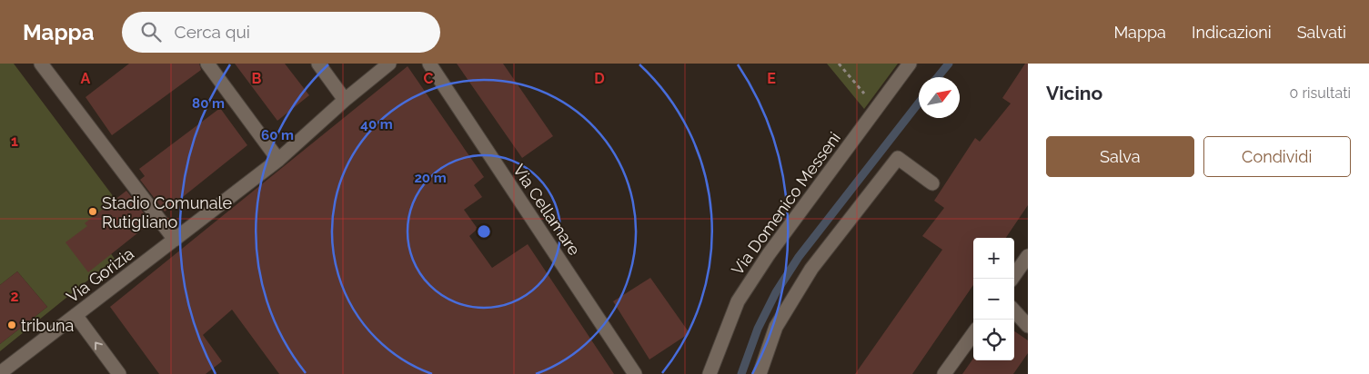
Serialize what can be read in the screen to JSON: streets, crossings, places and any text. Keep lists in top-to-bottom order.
{
  "streets": {
    "street": ["Via Domenico Messeni", "Via Cellamare", "Via Gorizia"]
  },
  "places": ["Stadio Comunale Rutigliano", "tribuna"],
  "north": "top right",
  "page": {
    "header": "Mappa",
    "search": "Cerca qui",
    "nav": ["Mappa", "Indicazioni", "Salvati"],
    "heading": ["Vicino", "0 risultati"],
    "buttons": ["Salva", "Condividi"],
    "map_buttons": ["+", "−"]
  },
  "grid": {
    "columns": [
      "A",
      "B",
      "C",
      "D",
      "E"
    ],
    "rows": ["1", "2"]
  },
  "rings": [
    "80 m",
    "40 m",
    "60 m",
    "20 m"
  ]
}
